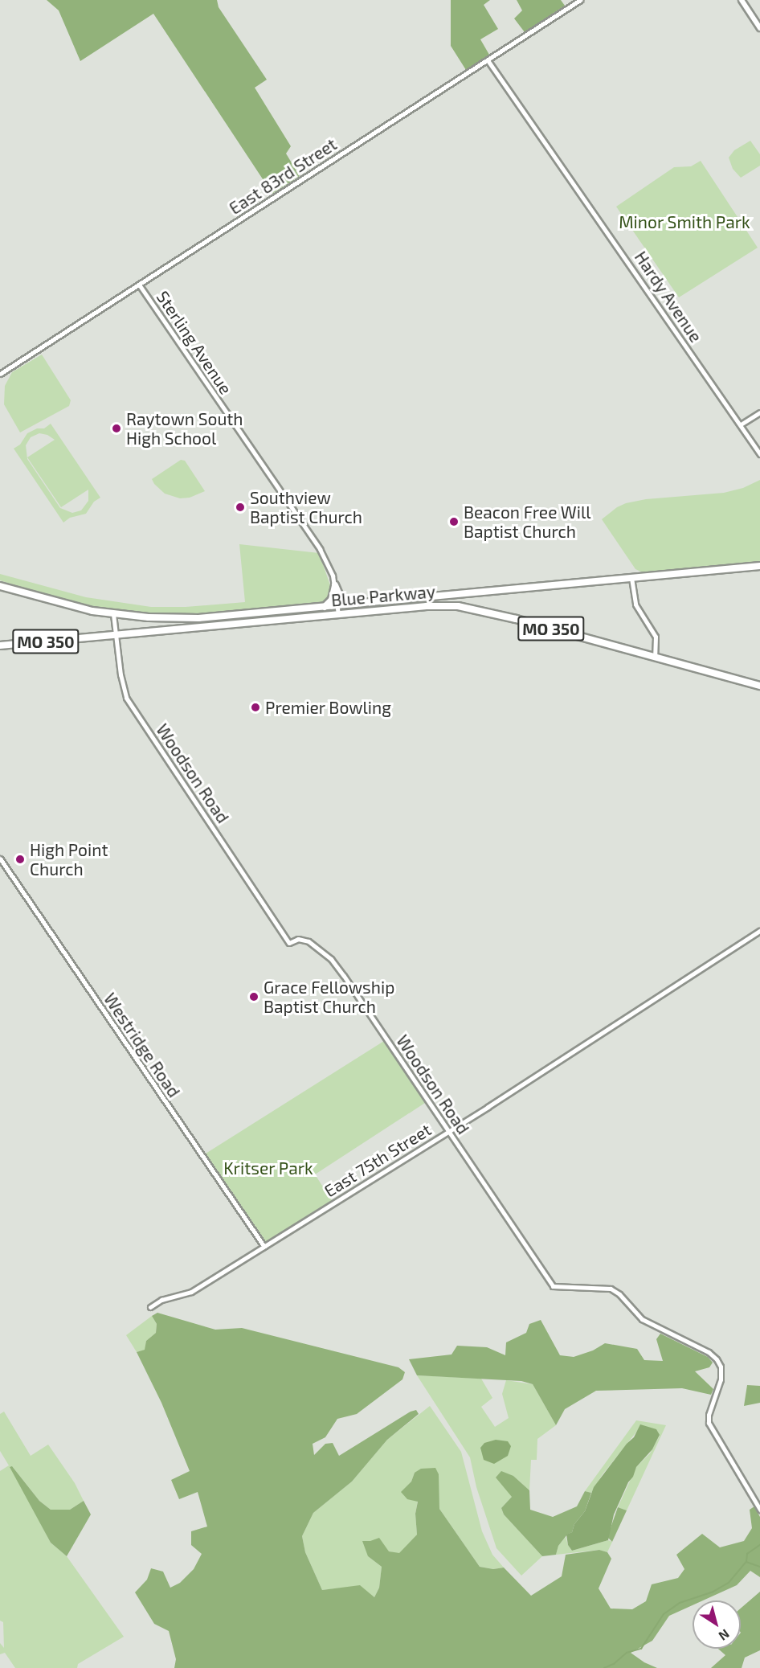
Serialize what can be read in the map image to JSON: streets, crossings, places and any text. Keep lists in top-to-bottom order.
{
  "streets": {
    "highway": ["Blue Parkway", "MO 350"],
    "street": [
      "East 83rd Street",
      "Hardy Avenue",
      "Sterling Avenue",
      "Woodson Road",
      "Westridge Road",
      "East 75th Street"
    ]
  },
  "crossings": [
    ["East 83rd Street", "Hardy Avenue"],
    ["East 83rd Street", "Sterling Avenue"],
    ["Sterling Avenue", "Blue Parkway"],
    ["Blue Parkway", "Woodson Road"],
    ["Woodson Road", "East 75th Street"],
    ["Westridge Road", "East 75th Street"]
  ],
  "parks": ["Minor Smith Park", "Kritser Park"],
  "places": [
    "Raytown South High School",
    "Southview Baptist Church",
    "Beacon Free Will Baptist Church",
    "Premier Bowling",
    "High Point Church",
    "Grace Fellowship Baptist Church"
  ],
  "north": "bottom right"
}
